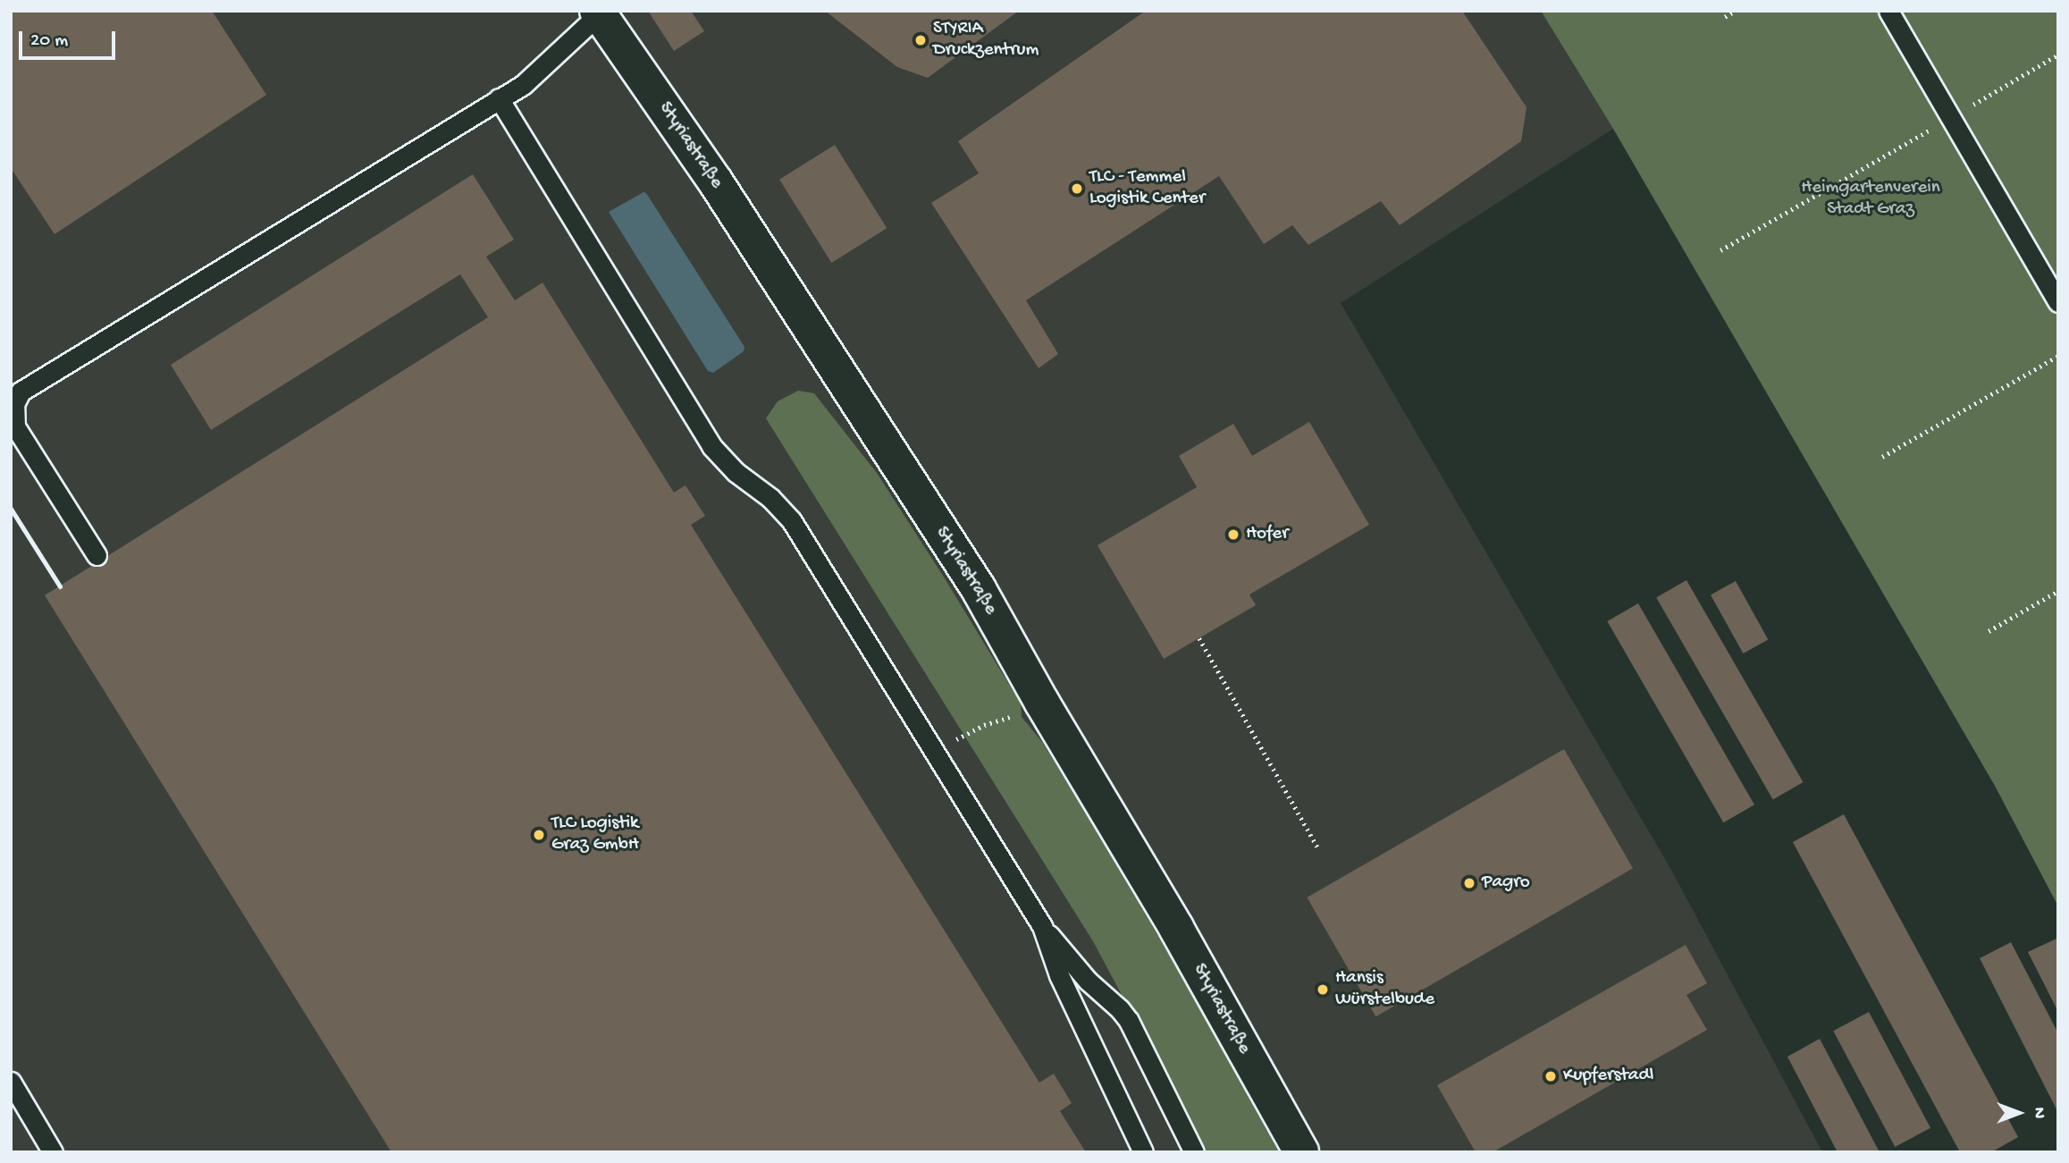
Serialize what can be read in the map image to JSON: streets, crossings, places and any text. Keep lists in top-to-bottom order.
{
  "streets": {
    "street": ["Styriastraße"]
  },
  "parks": ["Heimgartenverein Stadt Graz"],
  "places": [
    "STYRIA Druckzentrum",
    "TLC - Temmel Logistik Center",
    "Hofer",
    "TLC Logistik Graz GmbH",
    "Pagro",
    "Hansis Würstelbude",
    "Kupferstadl"
  ],
  "scale_bar": "20 m",
  "north": "right"
}
